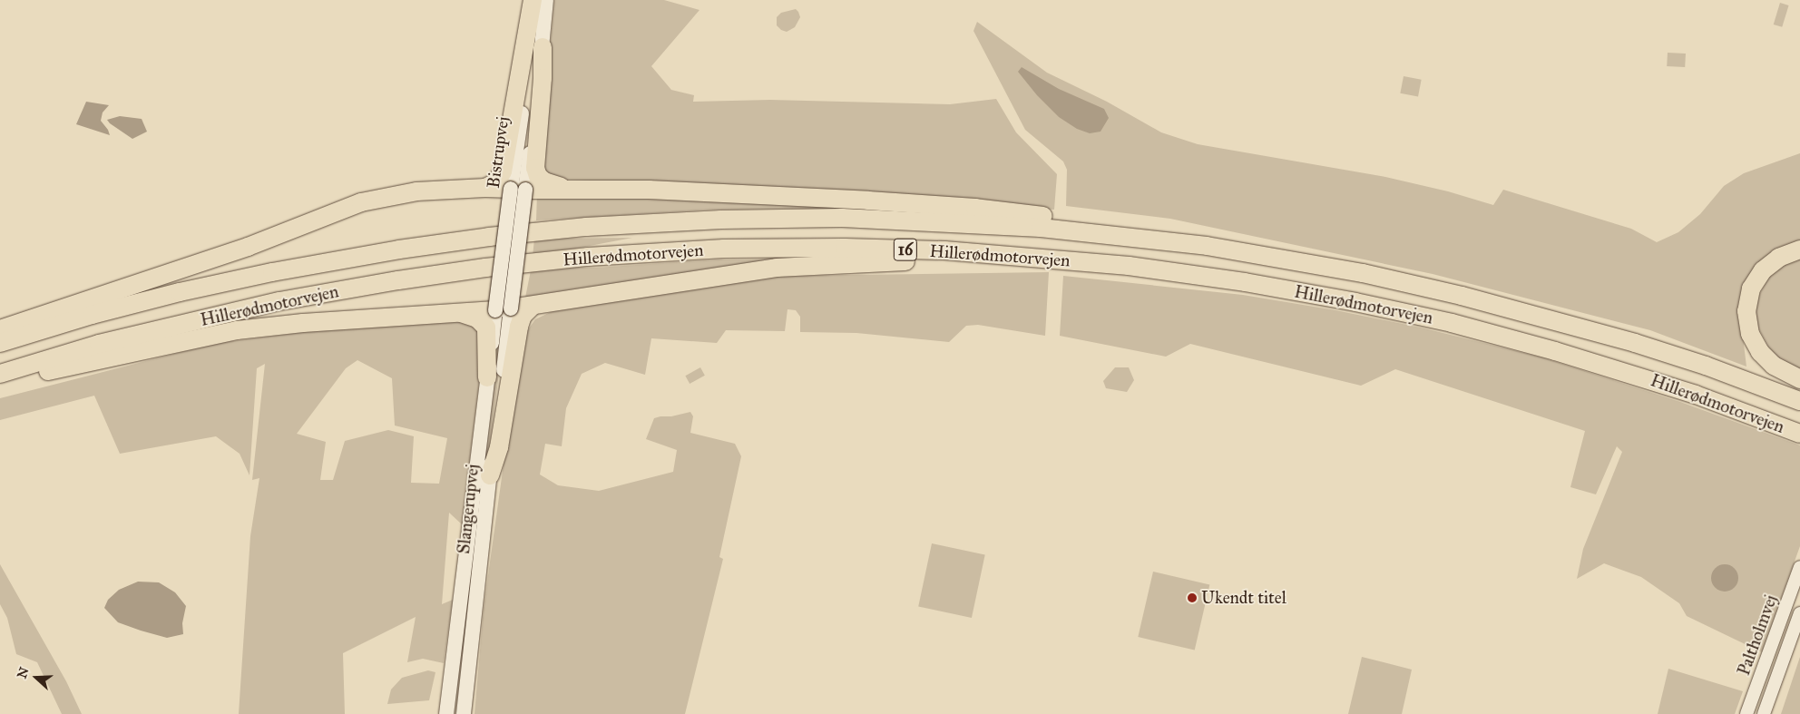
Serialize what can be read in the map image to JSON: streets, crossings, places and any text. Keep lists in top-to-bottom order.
{
  "streets": {
    "highway": ["16", "Hillerødmotorvejen"],
    "main road": ["Bistrupvej", "Slangerupvej"],
    "street": ["Paltholmvej"]
  },
  "crossings": [
    ["Bistrupvej", "Slangerupvej"]
  ],
  "places": ["Ukendt titel"],
  "north": "left"
}
